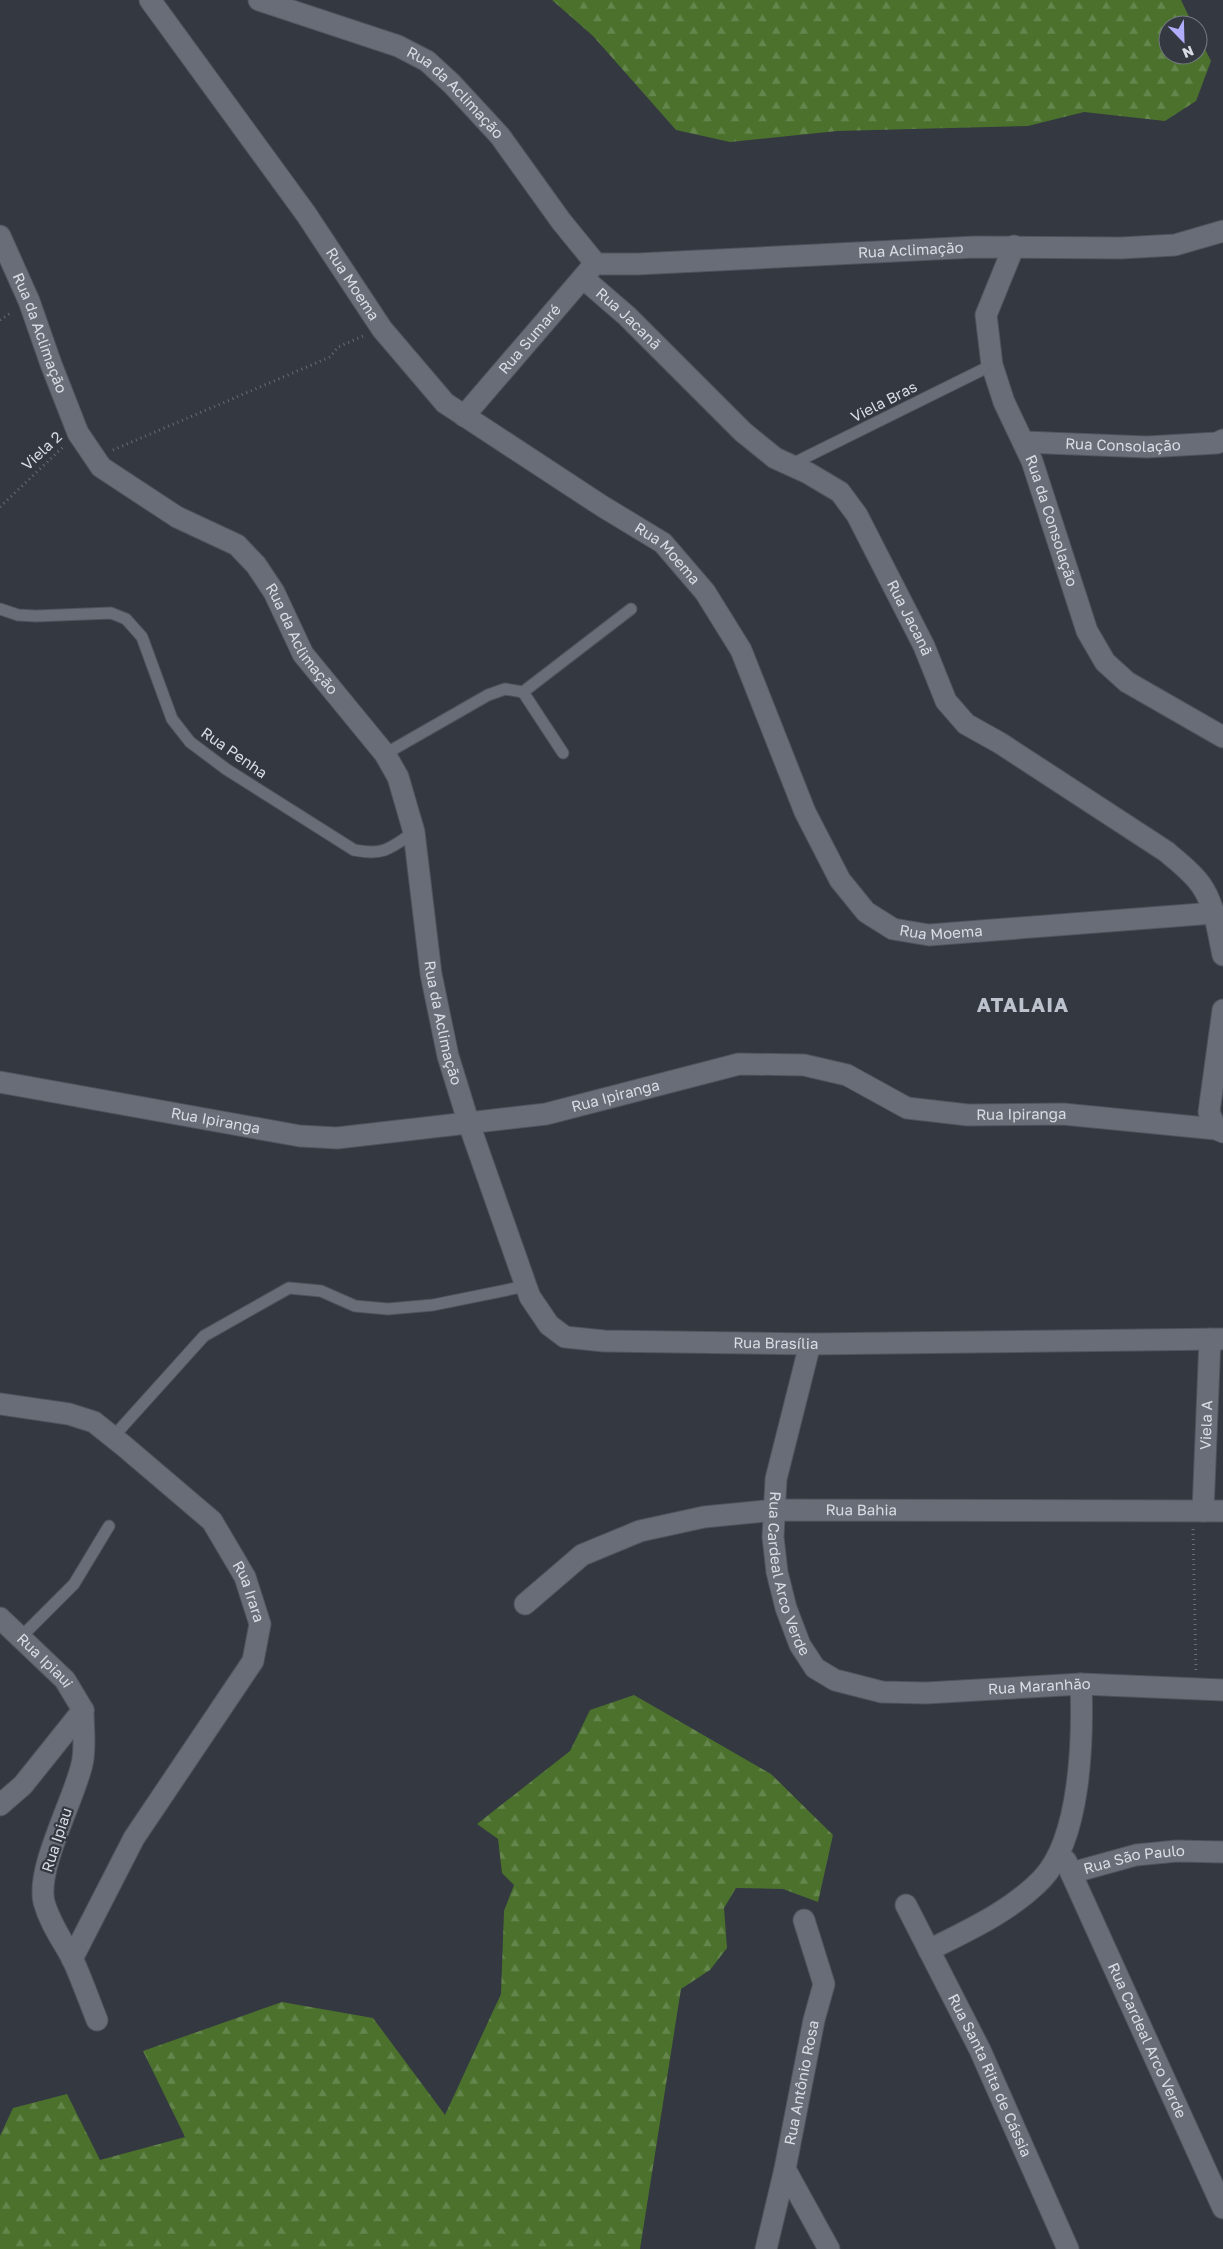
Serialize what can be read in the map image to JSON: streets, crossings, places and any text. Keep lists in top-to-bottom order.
{
  "streets": {
    "street": [
      "Rua da Aclimação",
      "Rua Aclimação",
      "Rua Moema",
      "Rua Jacanã",
      "Rua Sumaré",
      "Rua Consolação",
      "Rua da Consolação",
      "Rua Ipiranga",
      "Rua Brasília",
      "Viela A",
      "Rua Bahia",
      "Rua Cardeal Arco Verde",
      "Rua Irara",
      "Rua Ipiaui",
      "Rua Maranhão",
      "Rua Ipiau",
      "Rua São Paulo",
      "Rua Santa Rita de Cássia",
      "Rua Antônio Rosa"
    ],
    "lane": ["Viela Bras", "Rua Penha"],
    "path": ["Viela 2"]
  },
  "crossings": [
    ["Rua da Aclimação", "Rua Aclimação"],
    ["Rua da Aclimação", "Rua Jacanã"],
    ["Rua da Aclimação", "Rua Sumaré"],
    ["Rua da Aclimação", "Viela 2"],
    ["Rua da Aclimação", "Rua Penha"],
    ["Rua da Aclimação", "Rua Ipiranga"],
    ["Rua da Aclimação", "Rua Brasília"],
    ["Rua Aclimação", "Rua Jacanã"],
    ["Rua Aclimação", "Rua Sumaré"],
    ["Rua Aclimação", "Rua da Consolação"],
    ["Rua Moema", "Rua Jacanã"],
    ["Rua Moema", "Rua Sumaré"],
    ["Rua Jacanã", "Rua Sumaré"],
    ["Rua Jacanã", "Viela Bras"],
    ["Viela Bras", "Rua da Consolação"],
    ["Rua Consolação", "Rua da Consolação"],
    ["Rua Ipiranga", "Rua Brasília"],
    ["Rua Brasília", "Viela A"],
    ["Rua Brasília", "Rua Cardeal Arco Verde"],
    ["Viela A", "Rua Bahia"],
    ["Rua Bahia", "Rua Cardeal Arco Verde"],
    ["Rua Cardeal Arco Verde", "Rua Maranhão"],
    ["Rua Cardeal Arco Verde", "Rua São Paulo"],
    ["Rua Irara", "Rua Ipiau"],
    ["Rua Ipiaui", "Rua Ipiau"]
  ],
  "districts": ["ATALAIA"],
  "north": "bottom right"
}
